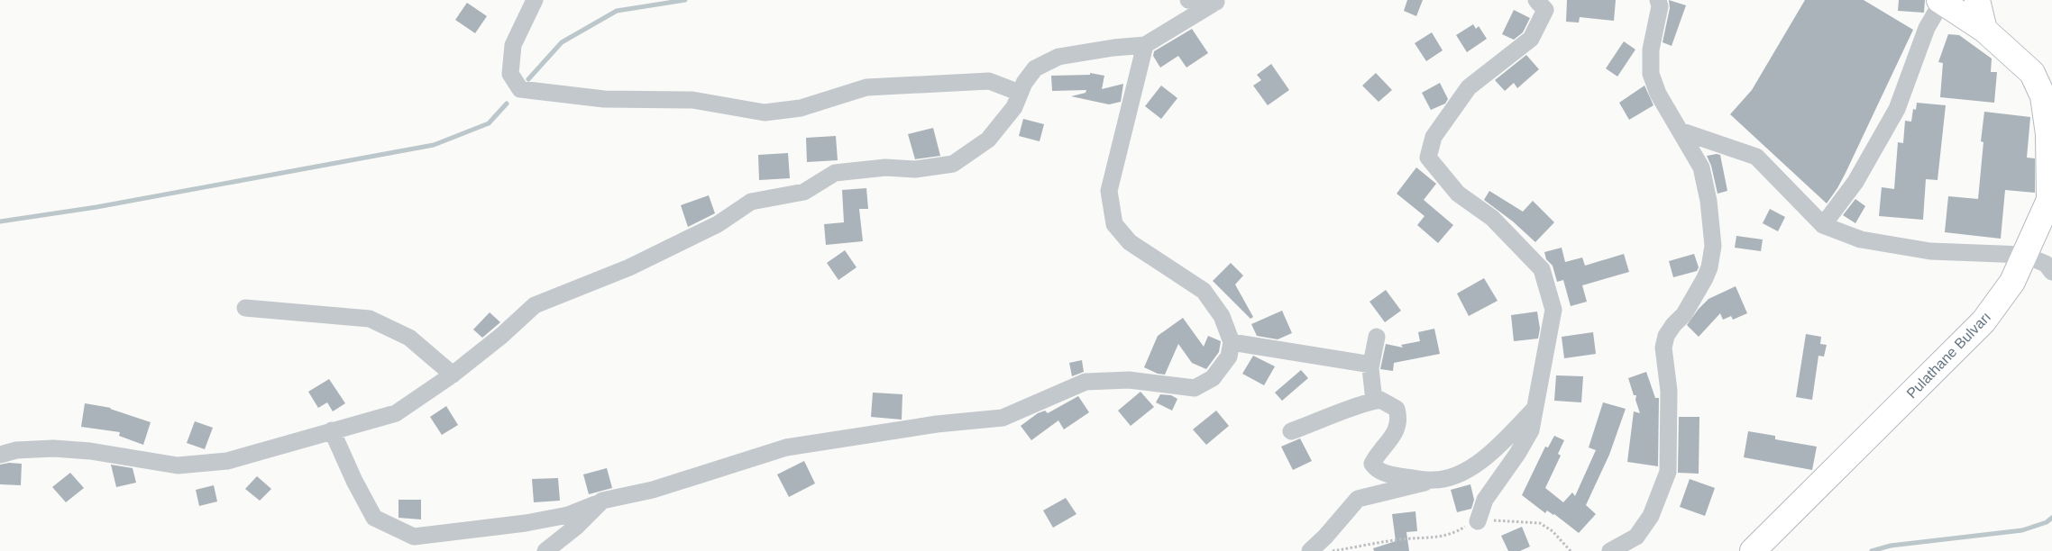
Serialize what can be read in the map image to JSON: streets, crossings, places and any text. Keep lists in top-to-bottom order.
{
  "streets": {
    "street": ["Pulathane Bulvarı"]
  }
}
